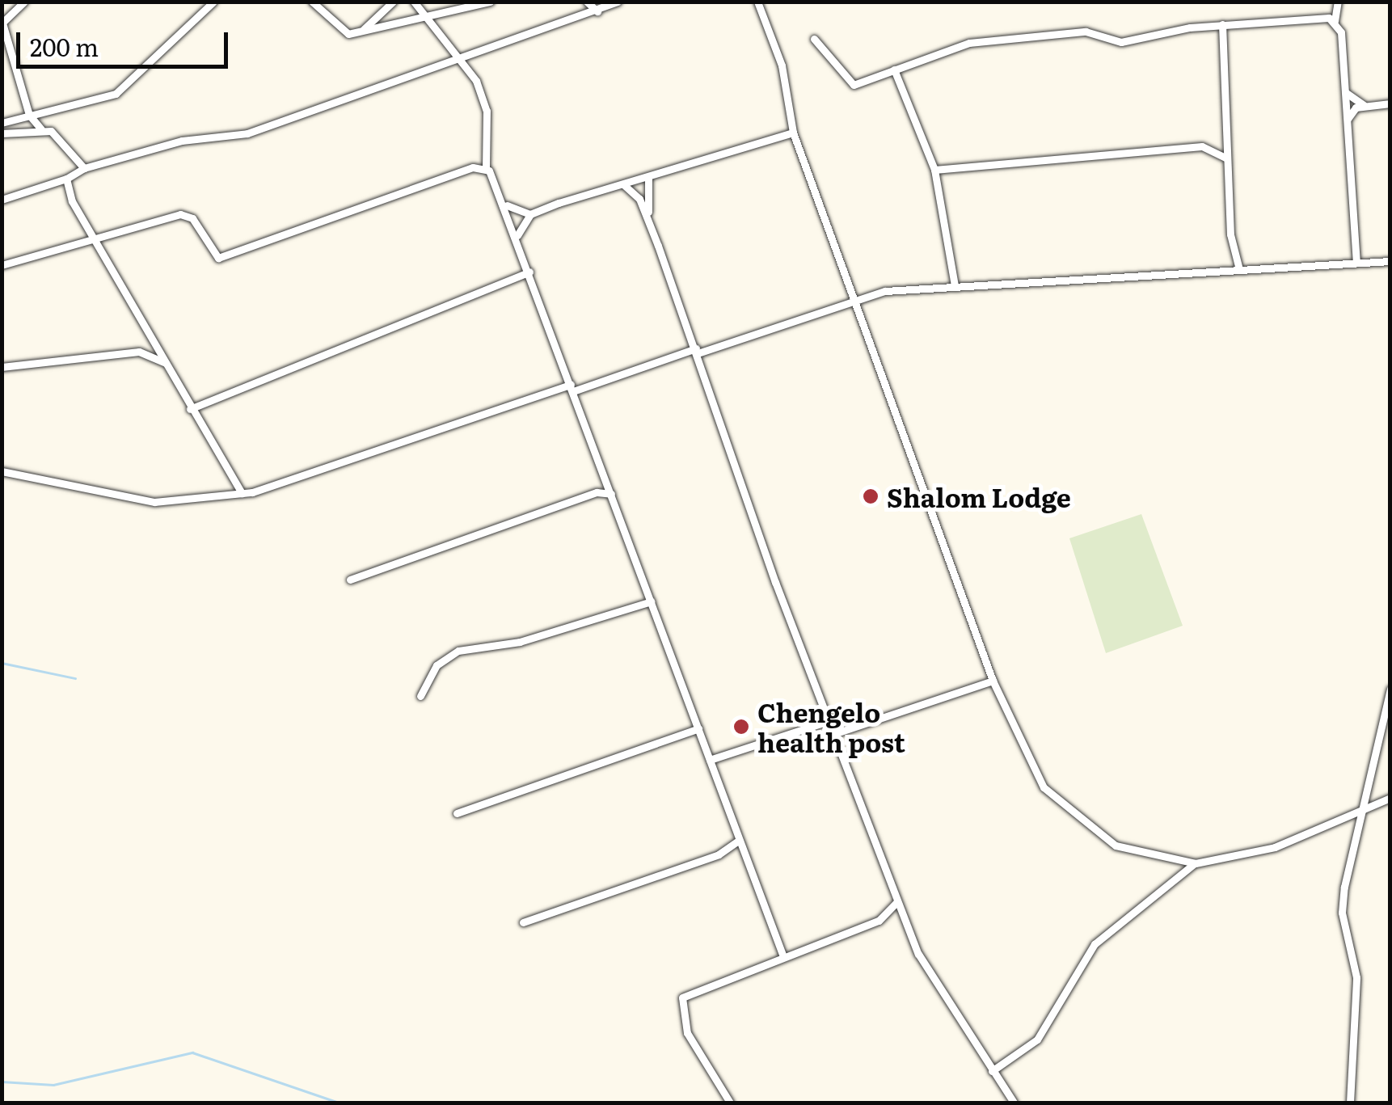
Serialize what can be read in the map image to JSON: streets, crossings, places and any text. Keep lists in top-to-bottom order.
{
  "places": ["Shalom Lodge", "Chengelo health post"],
  "scale_bar": "200 m"
}
